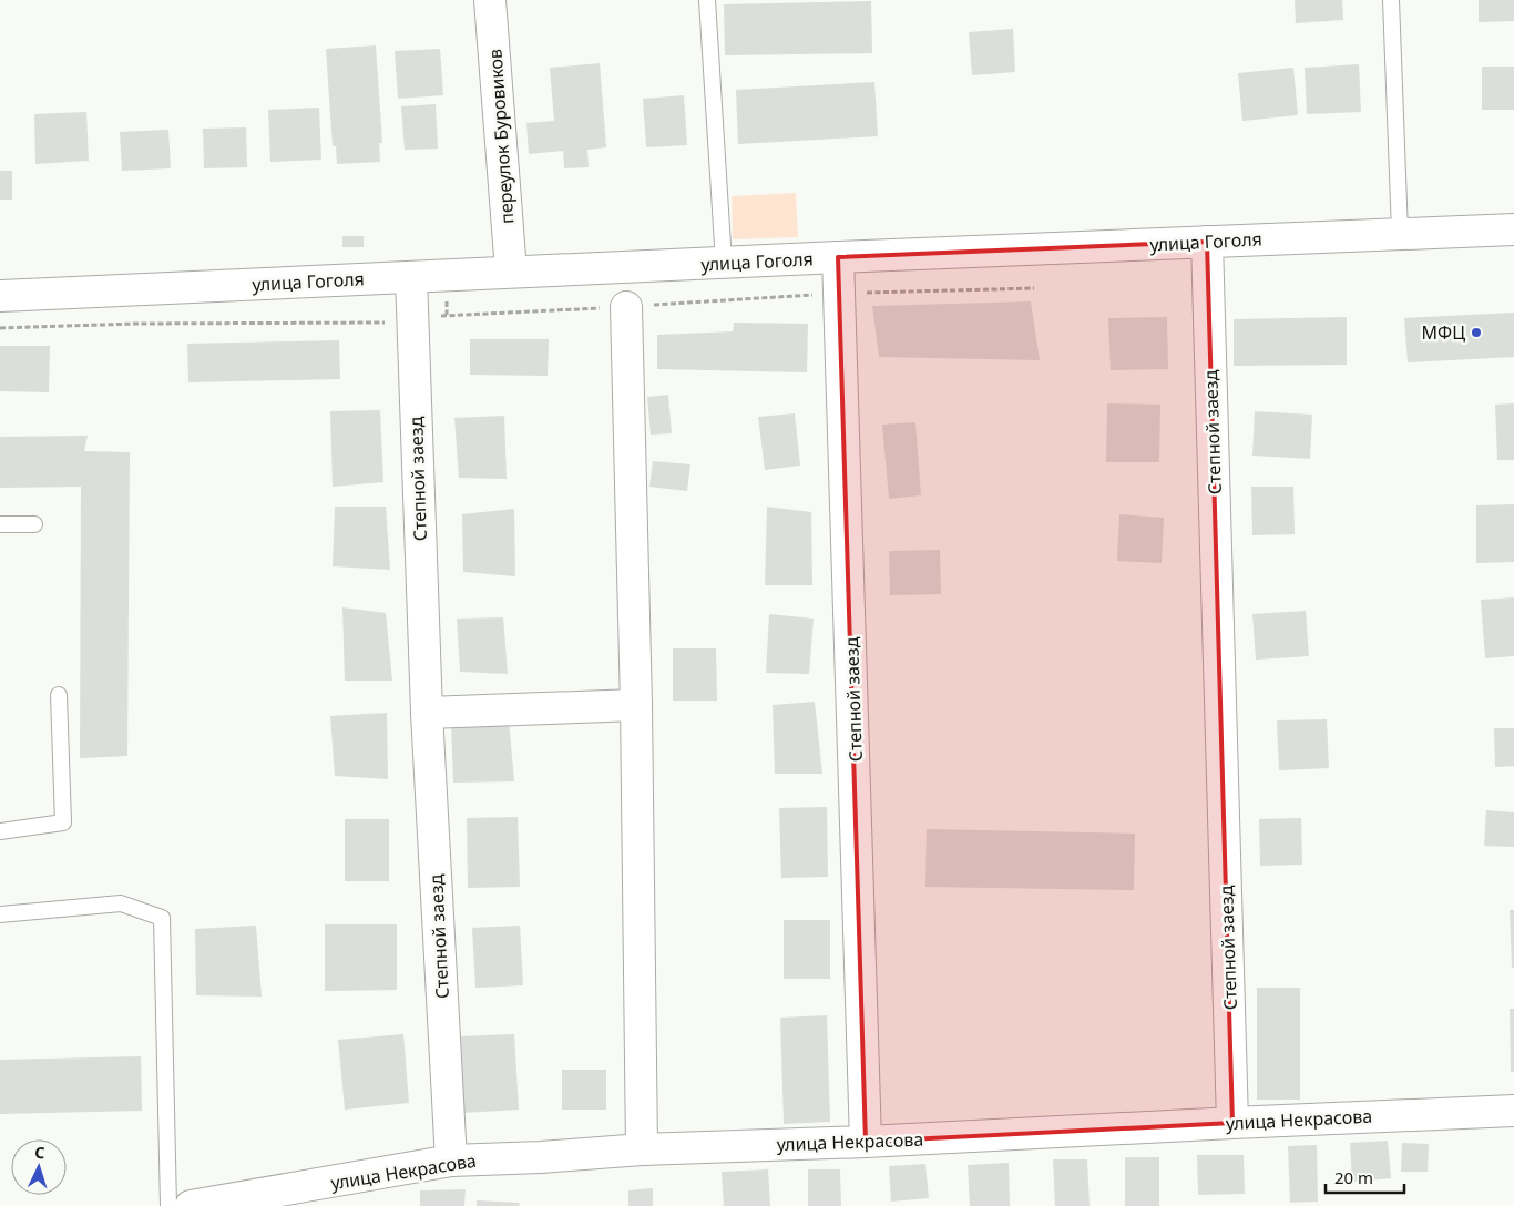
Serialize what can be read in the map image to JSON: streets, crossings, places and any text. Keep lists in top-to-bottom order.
{
  "streets": {
    "street": [
      "переулок Буровиков",
      "улица Гоголя",
      "Степной заезд",
      "улица Некрасова"
    ]
  },
  "crossings": [
    ["переулок Буровиков", "улица Гоголя"],
    ["улица Гоголя", "Степной заезд"],
    ["Степной заезд", "улица Некрасова"]
  ],
  "places": ["МФЦ"],
  "scale_bar": "20 m",
  "north": "top"
}
